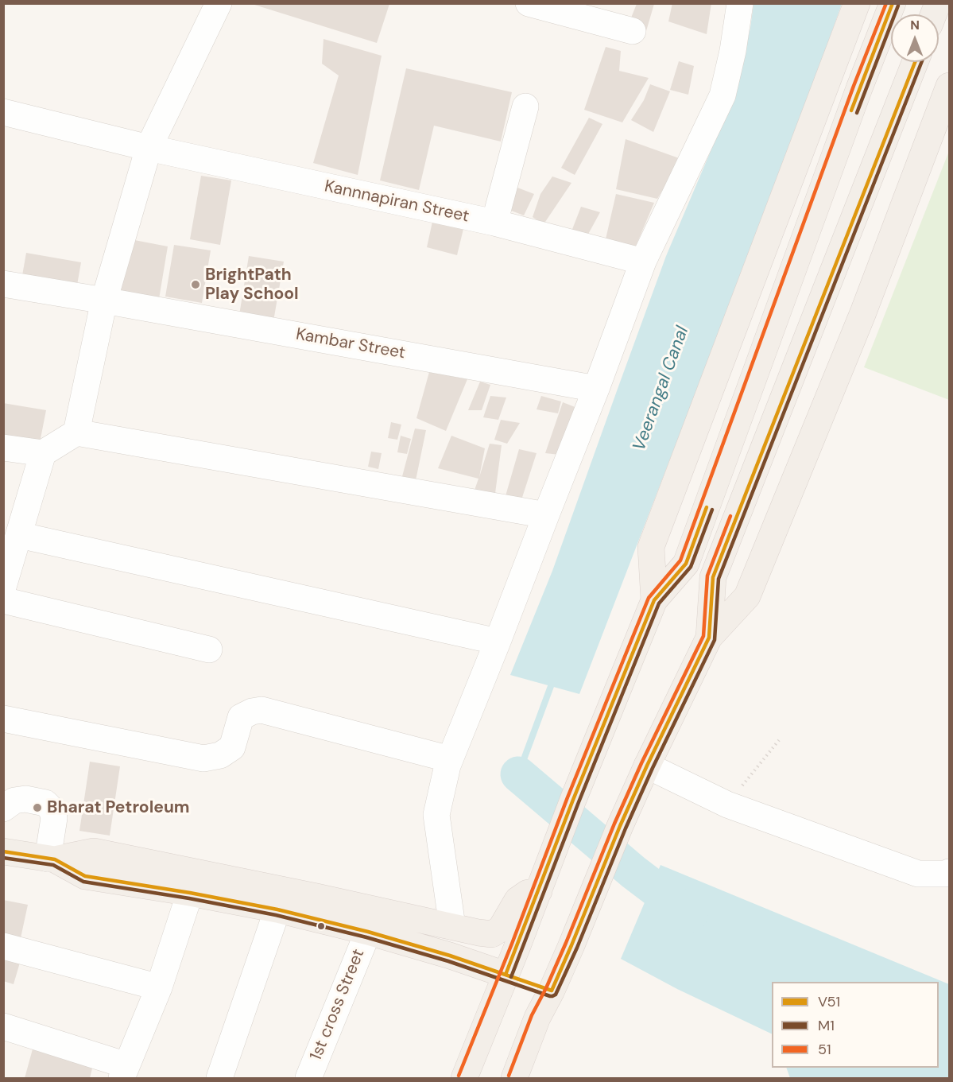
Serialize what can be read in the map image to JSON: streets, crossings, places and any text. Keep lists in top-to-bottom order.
{
  "streets": {
    "street": ["Kannnapiran Street", "Kambar Street", "1st cross Street"]
  },
  "water": ["Veerangal Canal"],
  "places": ["BrightPath Play School", "Bharat Petroleum"],
  "lines": ["transit line V51", "transit line 51", "transit line M1"],
  "legend": ["V51", "M1", "51"],
  "north": "top"
}
